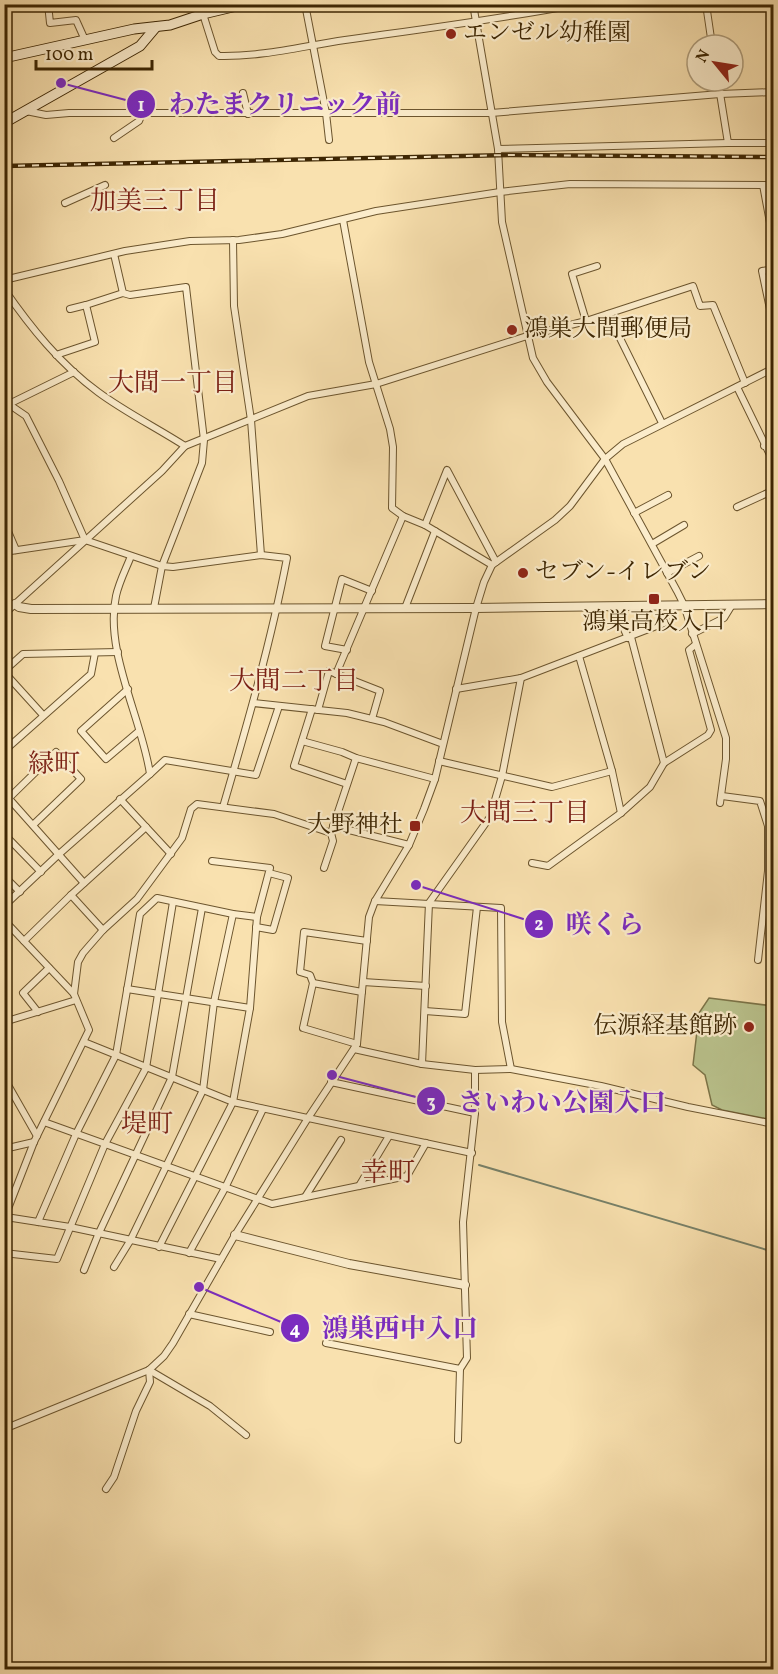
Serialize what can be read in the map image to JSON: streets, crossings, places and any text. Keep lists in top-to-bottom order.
{
  "districts": [
    "加美三丁目",
    "大間一丁目",
    "大間二丁目",
    "緑町",
    "大間三丁目",
    "堤町",
    "幸町"
  ],
  "places": {
    "other": [
      "エンゼル幼稚園",
      "わたまクリニック前",
      "鴻巣大間郵便局",
      "セブン-イレブン",
      "咲くら",
      "伝源経基館跡",
      "さいわい公園入口",
      "鴻巣西中入口"
    ],
    "transit": ["鴻巣高校入口", "大野神社"]
  },
  "scale_bar": "100 m",
  "north": "top left"
}
